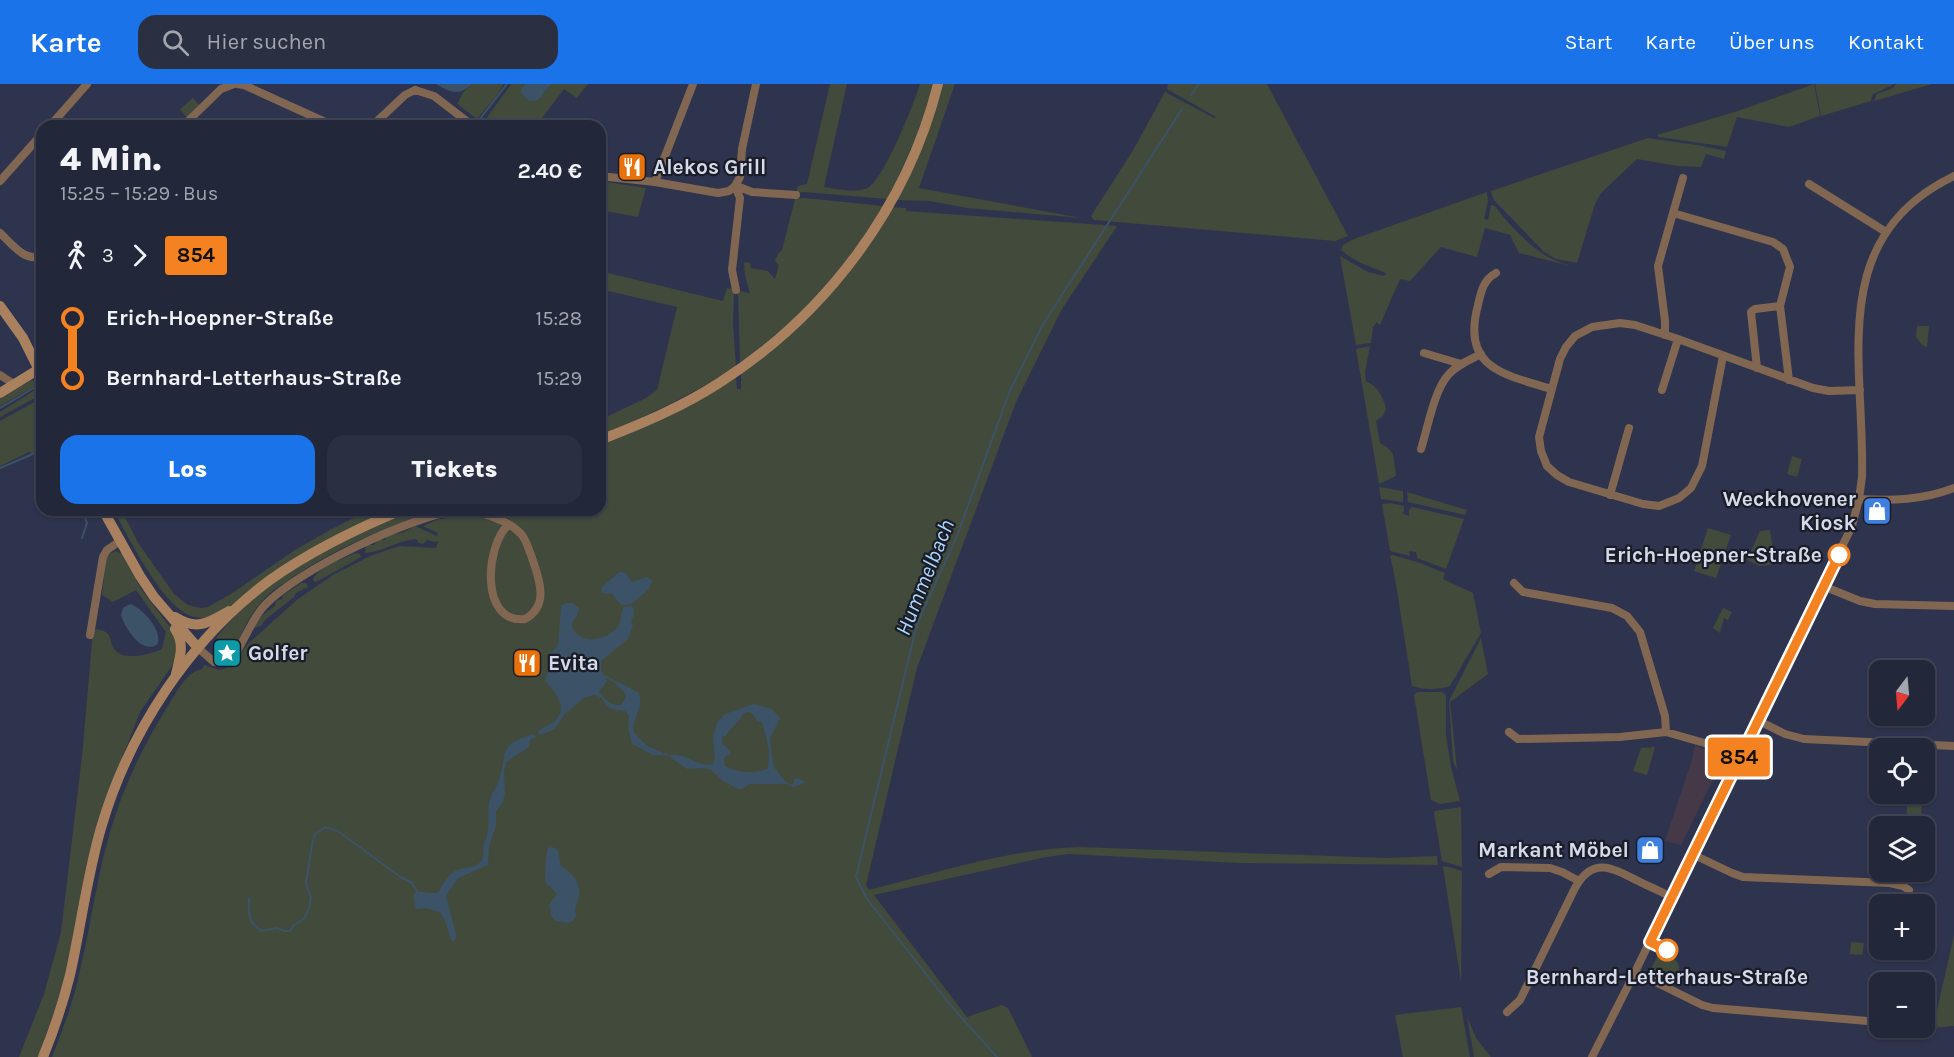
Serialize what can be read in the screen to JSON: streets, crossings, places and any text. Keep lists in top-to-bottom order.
{
  "water": ["Hummelbach"],
  "places": {
    "restaurant": ["Alekos Grill", "Evita"],
    "shop": ["Weckhovener Kiosk", "Markant Möbel"],
    "other": ["Erich-Hoepner-Straße", "Bernhard-Letterhaus-Straße"],
    "place": ["Golfer"]
  },
  "lines": ["bus line 854"],
  "north": "bottom",
  "page": {
    "header": "Karte",
    "search": "Hier suchen",
    "nav": [
      "Start",
      "Karte",
      "Über uns",
      "Kontakt"
    ],
    "on_map": "854",
    "heading": ["4 Min.", "15:25 – 15:29 · Bus", "2.40 €"],
    "legs": ["3", "854"],
    "list": [
      {
        "name": "Erich-Hoepner-Straße",
        "value": "15:28"
      },
      {
        "name": "Bernhard-Letterhaus-Straße",
        "value": "15:29"
      }
    ],
    "buttons": ["Los", "Tickets"],
    "map_buttons": ["+", "−"]
  }
}
